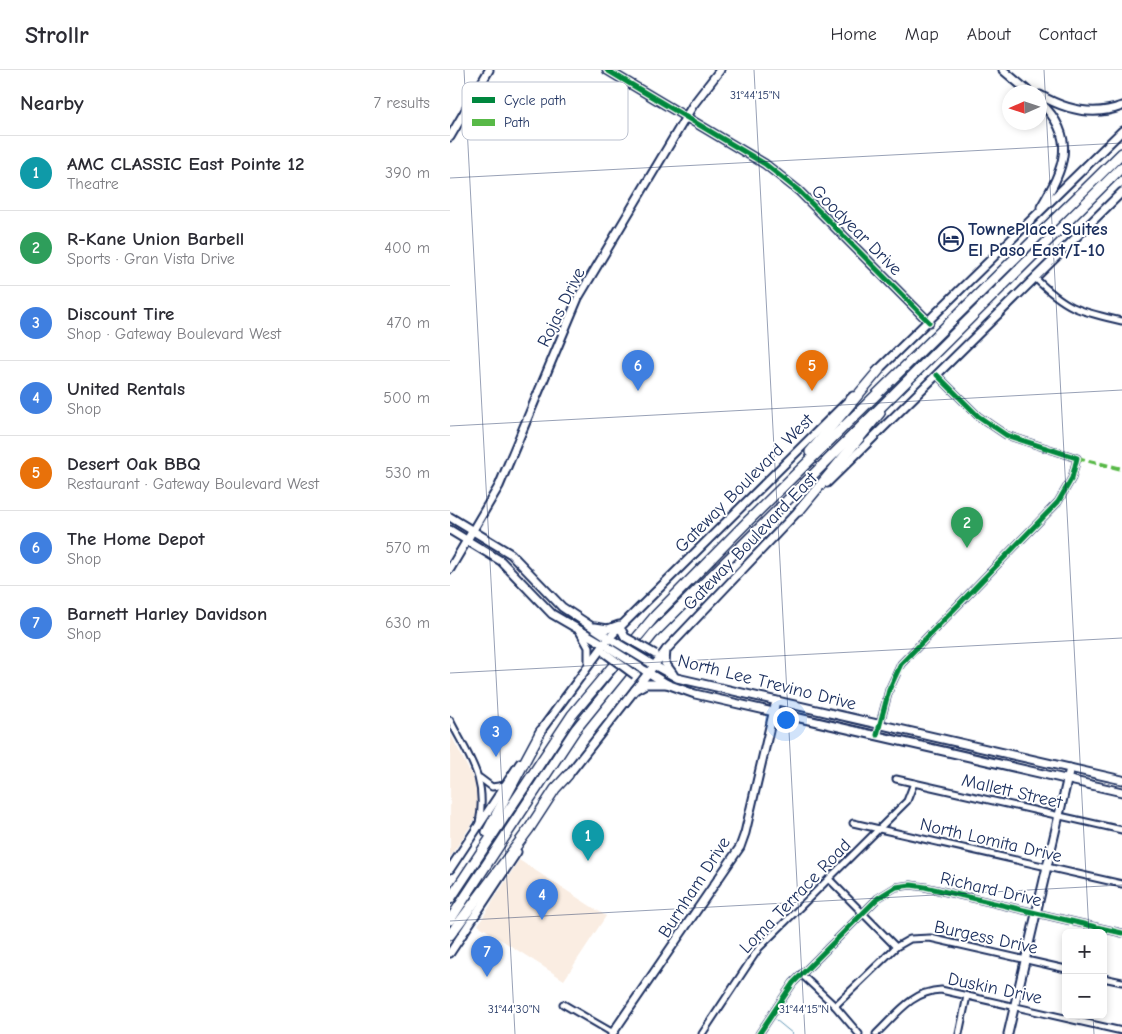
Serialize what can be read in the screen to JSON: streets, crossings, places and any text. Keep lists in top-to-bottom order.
{
  "streets": {
    "main road": [
      "Goodyear Drive",
      "Rojas Drive",
      "Gateway Boulevard West",
      "Gateway Boulevard East",
      "North Lee Trevino Drive",
      "Burnham Drive"
    ],
    "street": [
      "Mallett Street",
      "North Lomita Drive",
      "Richard Drive",
      "Loma Terrace Road",
      "Burgess Drive",
      "Duskin Drive"
    ]
  },
  "crossings": [
    ["Goodyear Drive", "Rojas Drive"],
    ["Goodyear Drive", "Gateway Boulevard West"],
    ["Rojas Drive", "North Lee Trevino Drive"],
    ["Gateway Boulevard West", "North Lee Trevino Drive"],
    ["Gateway Boulevard East", "North Lee Trevino Drive"],
    ["North Lee Trevino Drive", "Burnham Drive"],
    ["Mallett Street", "Loma Terrace Road"],
    ["North Lomita Drive", "Loma Terrace Road"]
  ],
  "places": {
    "hotel": ["TownePlace Suites El Paso East/I-10"]
  },
  "legend": ["Cycle path", "Path"],
  "north": "left",
  "page": {
    "header": "Strollr",
    "nav": [
      "Home",
      "Map",
      "About",
      "Contact"
    ],
    "heading": ["Nearby", "7 results"],
    "list": [
      {
        "mark": "1",
        "name": "AMC CLASSIC East Pointe 12",
        "note": "Theatre",
        "value": "390 m"
      },
      {
        "mark": "2",
        "name": "R-Kane Union Barbell",
        "note": "Sports · Gran Vista Drive",
        "value": "400 m"
      },
      {
        "mark": "3",
        "name": "Discount Tire",
        "note": "Shop · Gateway Boulevard West",
        "value": "470 m"
      },
      {
        "mark": "4",
        "name": "United Rentals",
        "note": "Shop",
        "value": "500 m"
      },
      {
        "mark": "5",
        "name": "Desert Oak BBQ",
        "note": "Restaurant · Gateway Boulevard West",
        "value": "530 m"
      },
      {
        "mark": "6",
        "name": "The Home Depot",
        "note": "Shop",
        "value": "570 m"
      },
      {
        "mark": "7",
        "name": "Barnett Harley Davidson",
        "note": "Shop",
        "value": "630 m"
      }
    ],
    "pins": [
      "5",
      "6",
      "2",
      "3",
      "1",
      "4",
      "7"
    ],
    "map_buttons": ["+", "−"]
  },
  "coordinates": ["31°44'15\"N", "31°44'30\"N"]
}
